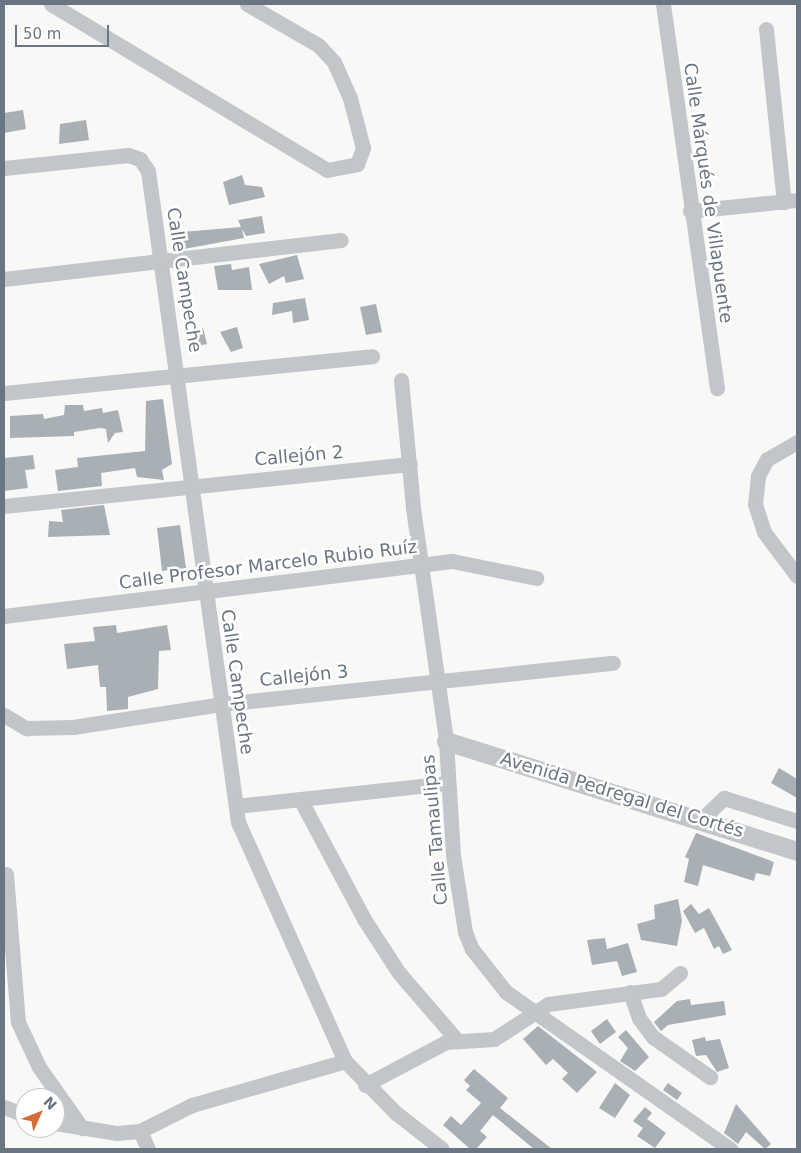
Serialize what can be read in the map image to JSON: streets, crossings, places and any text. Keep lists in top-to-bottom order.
{
  "streets": {
    "street": [
      "Calle Márqués de Villapuente",
      "Calle Campeche",
      "Callejón 2",
      "Calle Profesor Marcelo Rubio Ruíz",
      "Callejón 3",
      "Avenida Pedregal del Cortés",
      "Calle Tamaulipas"
    ]
  },
  "crossings": [
    ["Calle Campeche", "Callejón 2"],
    ["Calle Campeche", "Calle Profesor Marcelo Rubio Ruíz"],
    ["Calle Campeche", "Callejón 3"],
    ["Callejón 2", "Calle Tamaulipas"],
    ["Calle Profesor Marcelo Rubio Ruíz", "Calle Tamaulipas"],
    ["Callejón 3", "Calle Tamaulipas"],
    ["Avenida Pedregal del Cortés", "Calle Tamaulipas"]
  ],
  "scale_bar": "50 m",
  "north": "top right"
}
